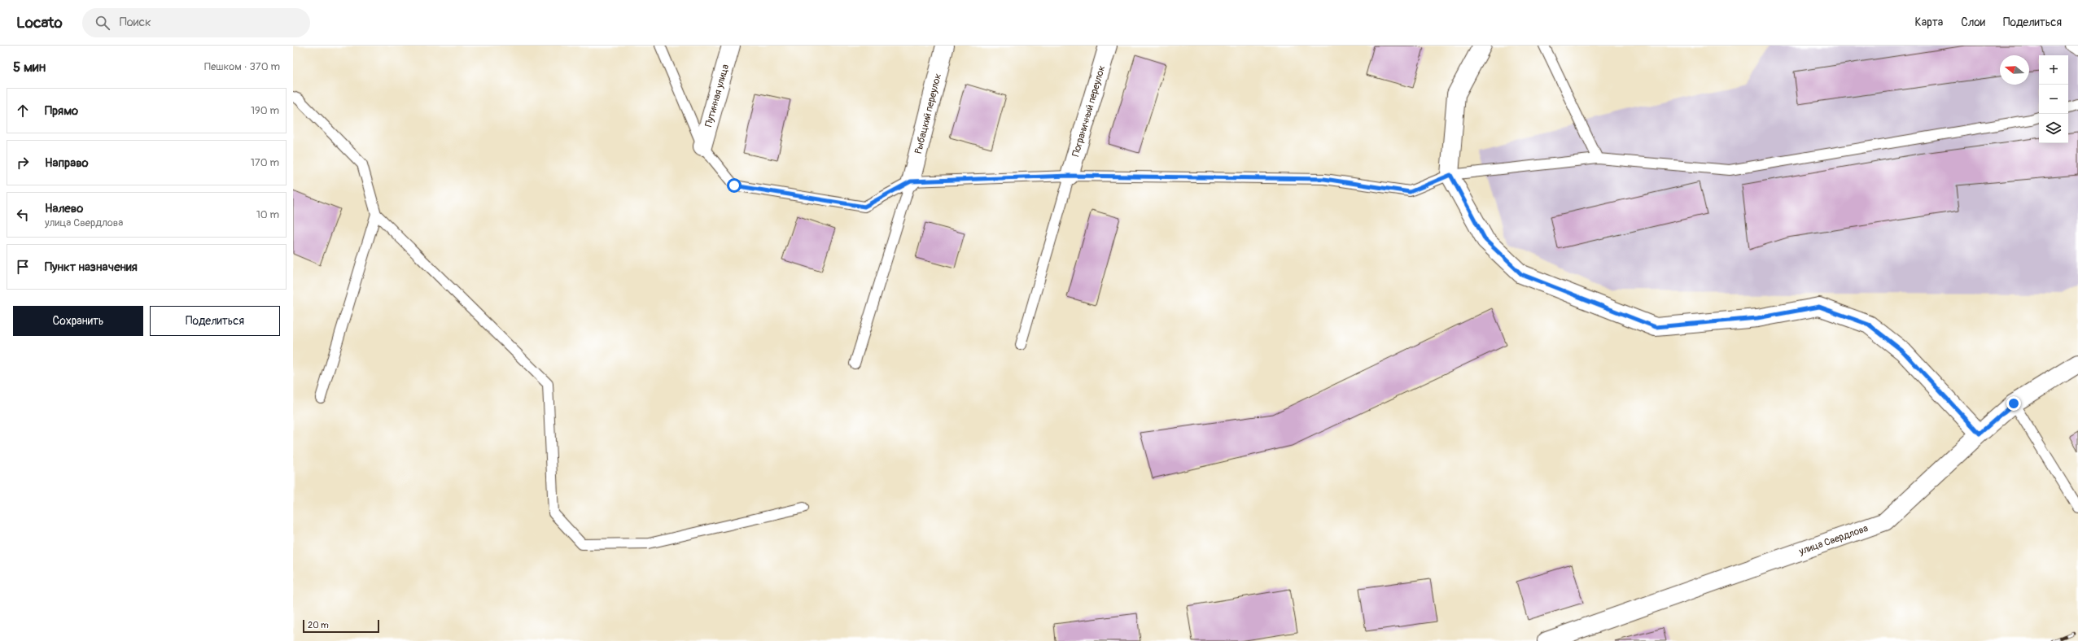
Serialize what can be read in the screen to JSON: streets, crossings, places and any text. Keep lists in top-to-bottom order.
{
  "streets": {
    "street": [
      "Путинная улица",
      "Пограничный переулок",
      "Рыбацкий переулок",
      "улица Свердлова"
    ]
  },
  "scale_bar": "20 m",
  "north": "left",
  "page": {
    "header": "Locato",
    "search": "Поиск",
    "nav": ["Карта", "Слои", "Поделиться"],
    "heading": ["5 мин", "Пешком · 370 m"],
    "map_buttons": ["+", "−"],
    "list": [
      ["Прямо", "190 m"],
      ["Направо", "170 m"],
      ["Налево", "улица Свердлова", "10 m"],
      "Пункт назначения"
    ],
    "buttons": ["Сохранить", "Поделиться"],
    "scale": "20 m"
  }
}
